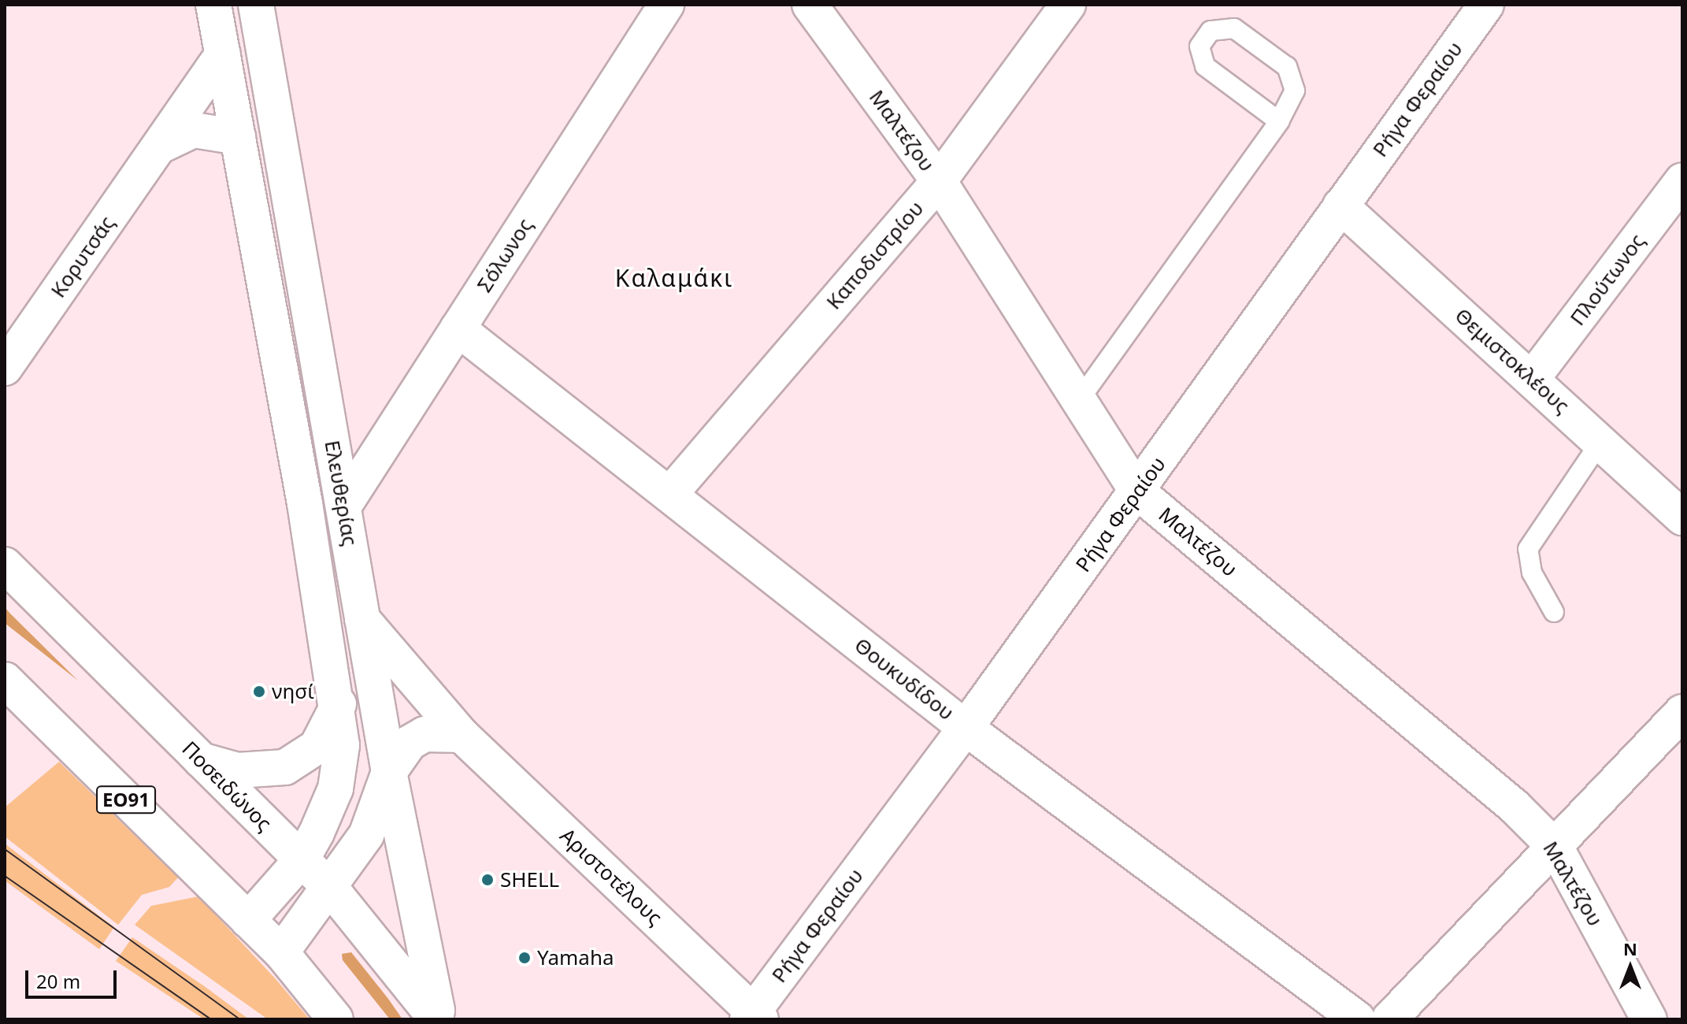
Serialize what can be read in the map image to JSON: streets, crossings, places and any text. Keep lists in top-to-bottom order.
{
  "streets": {
    "main road": [
      "Ρήγα Φεραίου",
      "Μαλτέζου",
      "Σόλωνος",
      "Καποδιστρίου",
      "Κορυτσάς",
      "Πλούτωνος",
      "Θεμιστοκλέους",
      "Ελευθερίας",
      "Θουκυδίδου",
      "Ποσειδώνος",
      "ΕΟ91",
      "Αριστοτέλους"
    ]
  },
  "crossings": [
    ["Ρήγα Φεραίου", "Μαλτέζου"],
    ["Ρήγα Φεραίου", "Θεμιστοκλέους"],
    ["Ρήγα Φεραίου", "Θουκυδίδου"],
    ["Ρήγα Φεραίου", "Αριστοτέλους"],
    ["Μαλτέζου", "Καποδιστρίου"],
    ["Σόλωνος", "Ελευθερίας"],
    ["Σόλωνος", "Θουκυδίδου"],
    ["Καποδιστρίου", "Θουκυδίδου"],
    ["Κορυτσάς", "Ελευθερίας"],
    ["Πλούτωνος", "Θεμιστοκλέους"],
    ["Ελευθερίας", "Ποσειδώνος"],
    ["Ελευθερίας", "ΕΟ91"],
    ["Ελευθερίας", "Αριστοτέλους"]
  ],
  "districts": ["Καλαμάκι"],
  "places": ["νησί", "SHELL", "Yamaha"],
  "scale_bar": "20 m",
  "north": "top"
}
